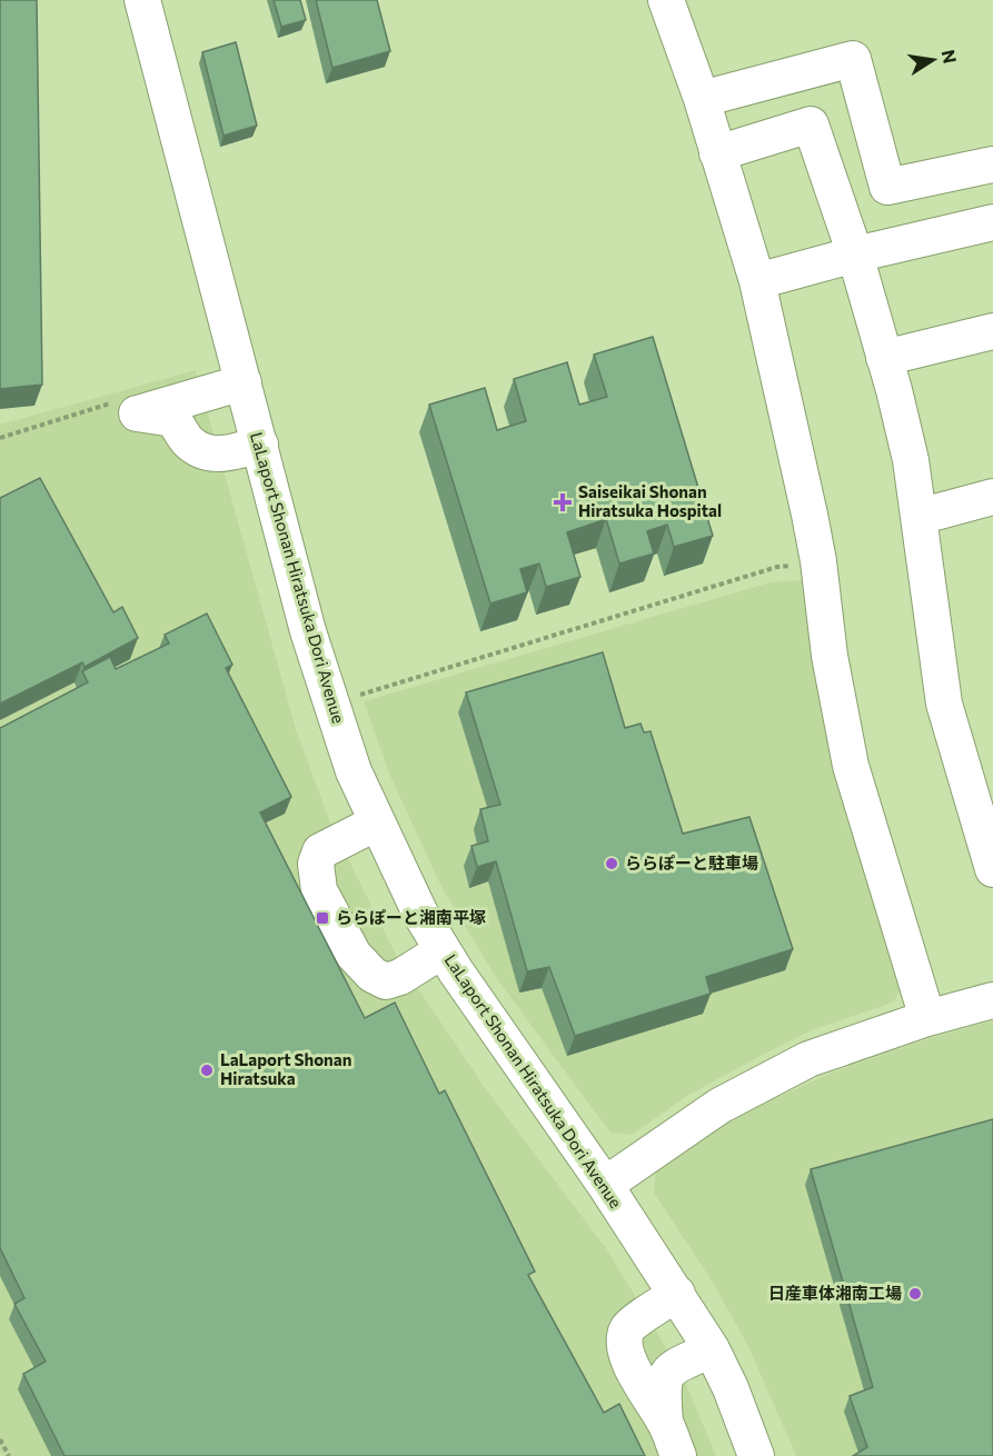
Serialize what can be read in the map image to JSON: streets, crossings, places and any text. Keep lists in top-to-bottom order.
{
  "streets": {
    "street": ["LaLaport Shonan Hiratsuka Dori Avenue"]
  },
  "places": {
    "health": ["Saiseikai Shonan Hiratsuka Hospital"],
    "other": ["ららぽーと駐車場", "LaLaport Shonan Hiratsuka", "日産車体湘南工場"],
    "transit": ["ららぽーと湘南平塚"]
  },
  "north": "right"
}
